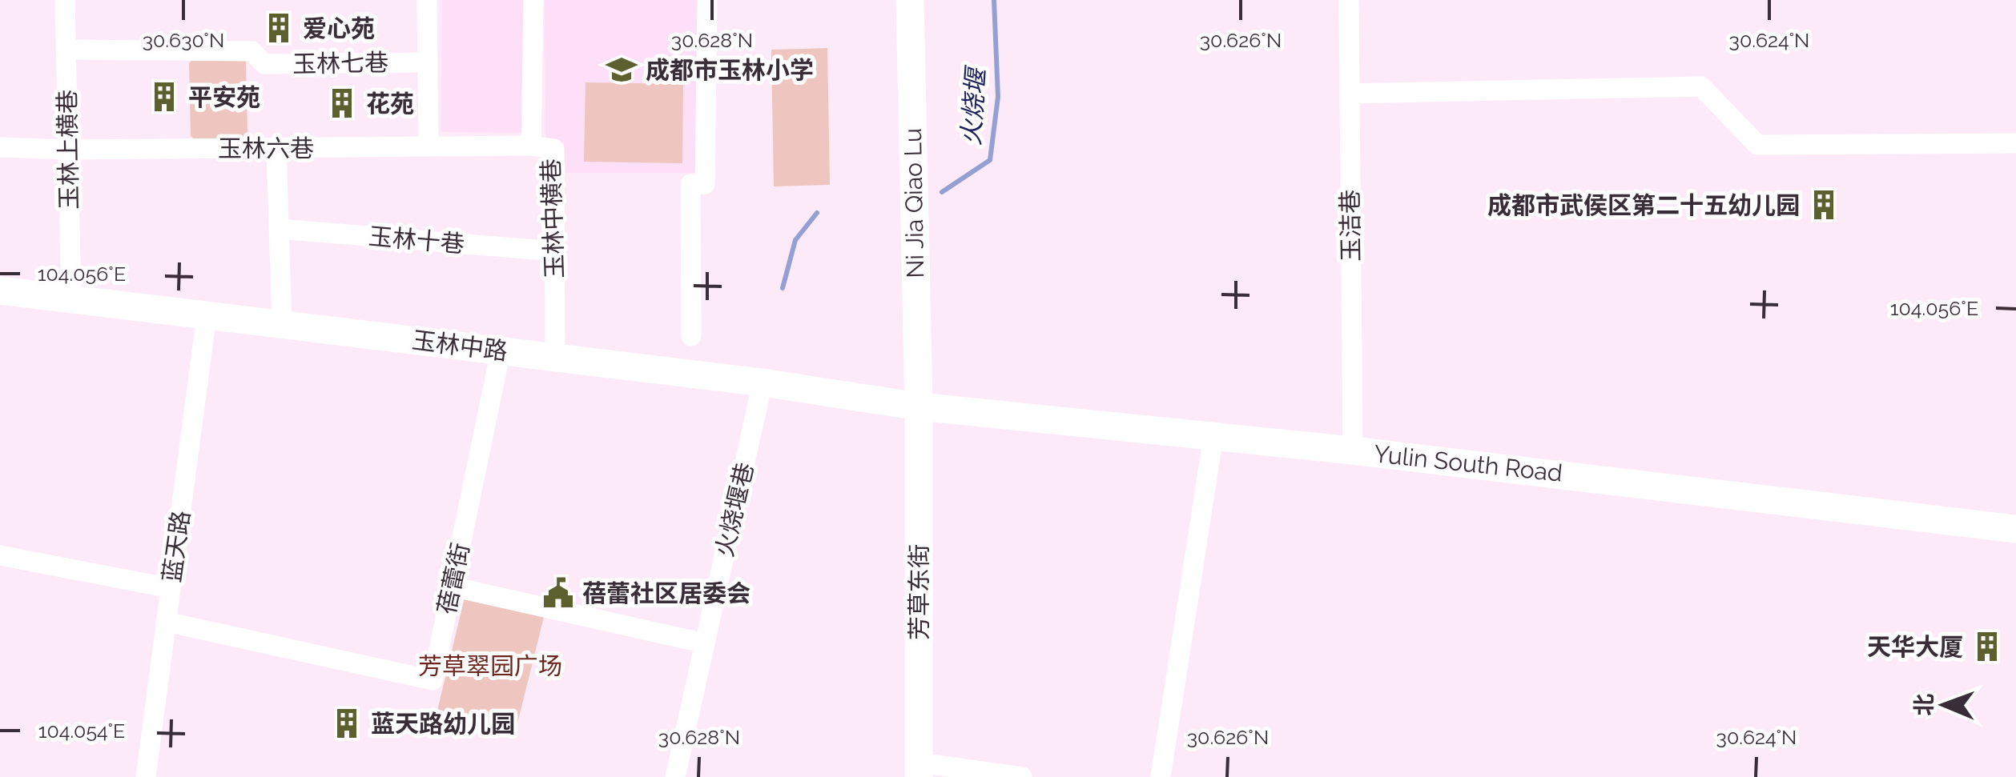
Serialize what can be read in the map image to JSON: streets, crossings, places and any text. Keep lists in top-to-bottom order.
{
  "streets": {
    "main road": [
      "Ni Jia Qiao Lu",
      "玉林中路",
      "Yulin South Road",
      "芳草东街"
    ],
    "street": [
      "玉林七巷",
      "玉林六巷",
      "玉林上横巷",
      "玉林中横巷",
      "玉洁巷",
      "玉林十巷",
      "火烧堰巷",
      "蓝天路",
      "蓓蕾街"
    ]
  },
  "crossings": [
    ["玉林七巷", "玉林上横巷"],
    ["玉林六巷", "玉林上横巷"],
    ["玉林六巷", "玉林中横巷"],
    ["玉林上横巷", "玉林中路"],
    ["Ni Jia Qiao Lu", "玉林中路"],
    ["Ni Jia Qiao Lu", "Yulin South Road"],
    ["Ni Jia Qiao Lu", "芳草东街"],
    ["玉林中横巷", "玉林十巷"],
    ["玉林中横巷", "玉林中路"],
    ["玉洁巷", "Yulin South Road"],
    ["玉林中路", "Yulin South Road"],
    ["玉林中路", "火烧堰巷"],
    ["玉林中路", "蓝天路"],
    ["玉林中路", "蓓蕾街"],
    ["玉林中路", "芳草东街"],
    ["Yulin South Road", "芳草东街"],
    ["蓝天路", "蓓蕾街"]
  ],
  "water": ["火烧堰"],
  "parks": ["芳草翠园广场"],
  "places": {
    "building": [
      "爱心苑",
      "平安苑",
      "花苑",
      "成都市武侯区第二十五幼儿园",
      "天华大厦",
      "蓝天路幼儿园"
    ],
    "school or university": ["成都市玉林小学"],
    "public building": ["蓓蕾社区居委会"]
  },
  "north": "left",
  "coordinates": [
    "30.630°N",
    "30.628°N",
    "30.626°N",
    "30.624°N",
    "104.056°E",
    "104.054°E"
  ]
}
